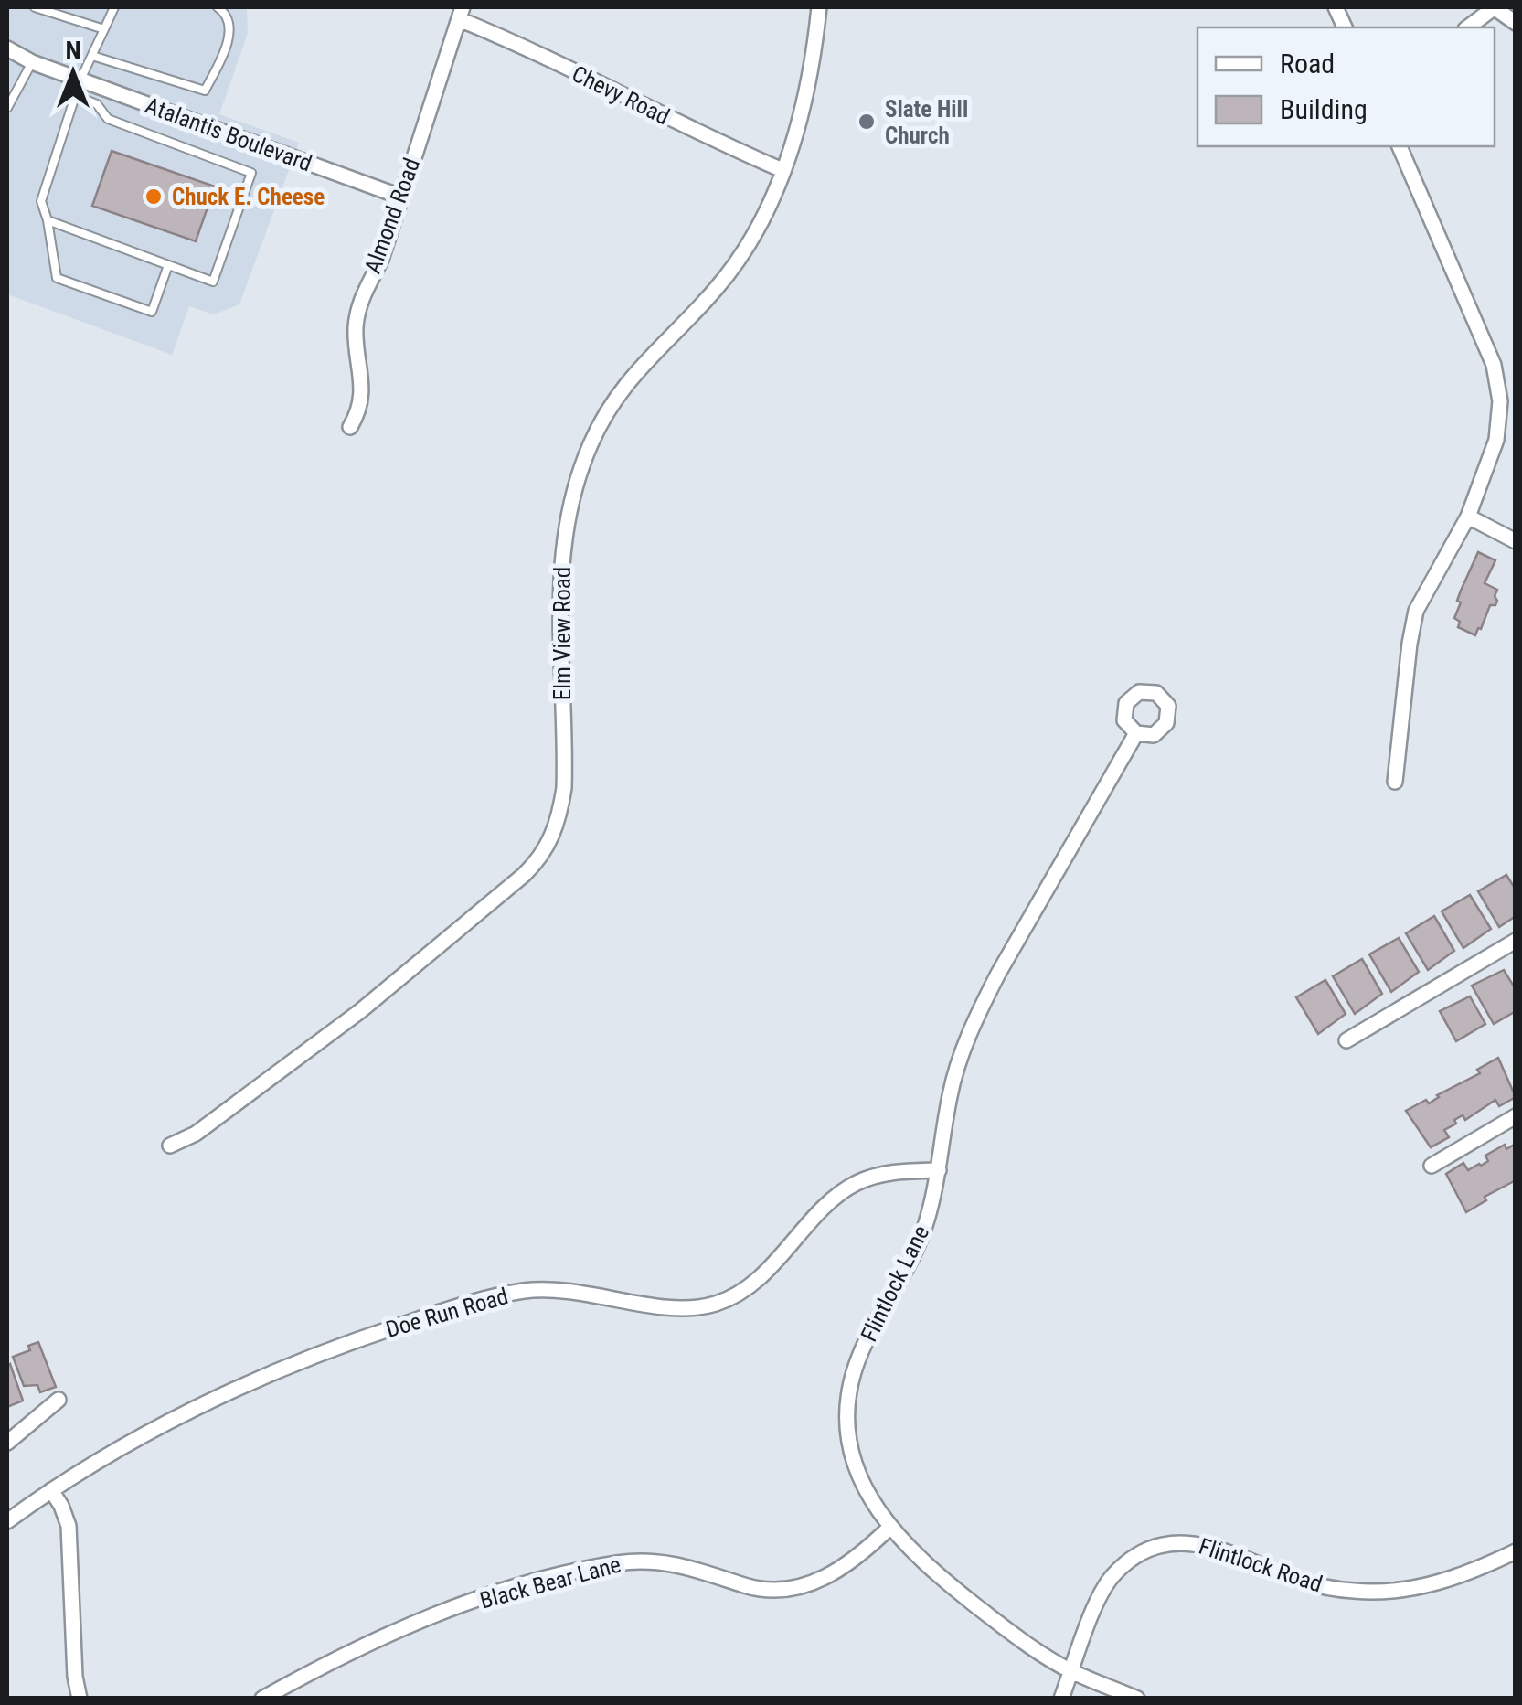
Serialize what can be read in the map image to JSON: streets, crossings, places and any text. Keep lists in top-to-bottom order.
{
  "streets": {
    "street": [
      "Chevy Road",
      "Atalantis Boulevard",
      "Almond Road",
      "Elm View Road",
      "Flintlock Lane",
      "Doe Run Road",
      "Flintlock Road",
      "Black Bear Lane"
    ]
  },
  "crossings": [
    ["Chevy Road", "Almond Road"],
    ["Chevy Road", "Elm View Road"],
    ["Atalantis Boulevard", "Almond Road"],
    ["Flintlock Lane", "Doe Run Road"],
    ["Flintlock Lane", "Flintlock Road"],
    ["Flintlock Lane", "Black Bear Lane"]
  ],
  "places": ["Slate Hill Church", "Chuck E. Cheese"],
  "legend": ["Road", "Building"],
  "north": "top"
}
